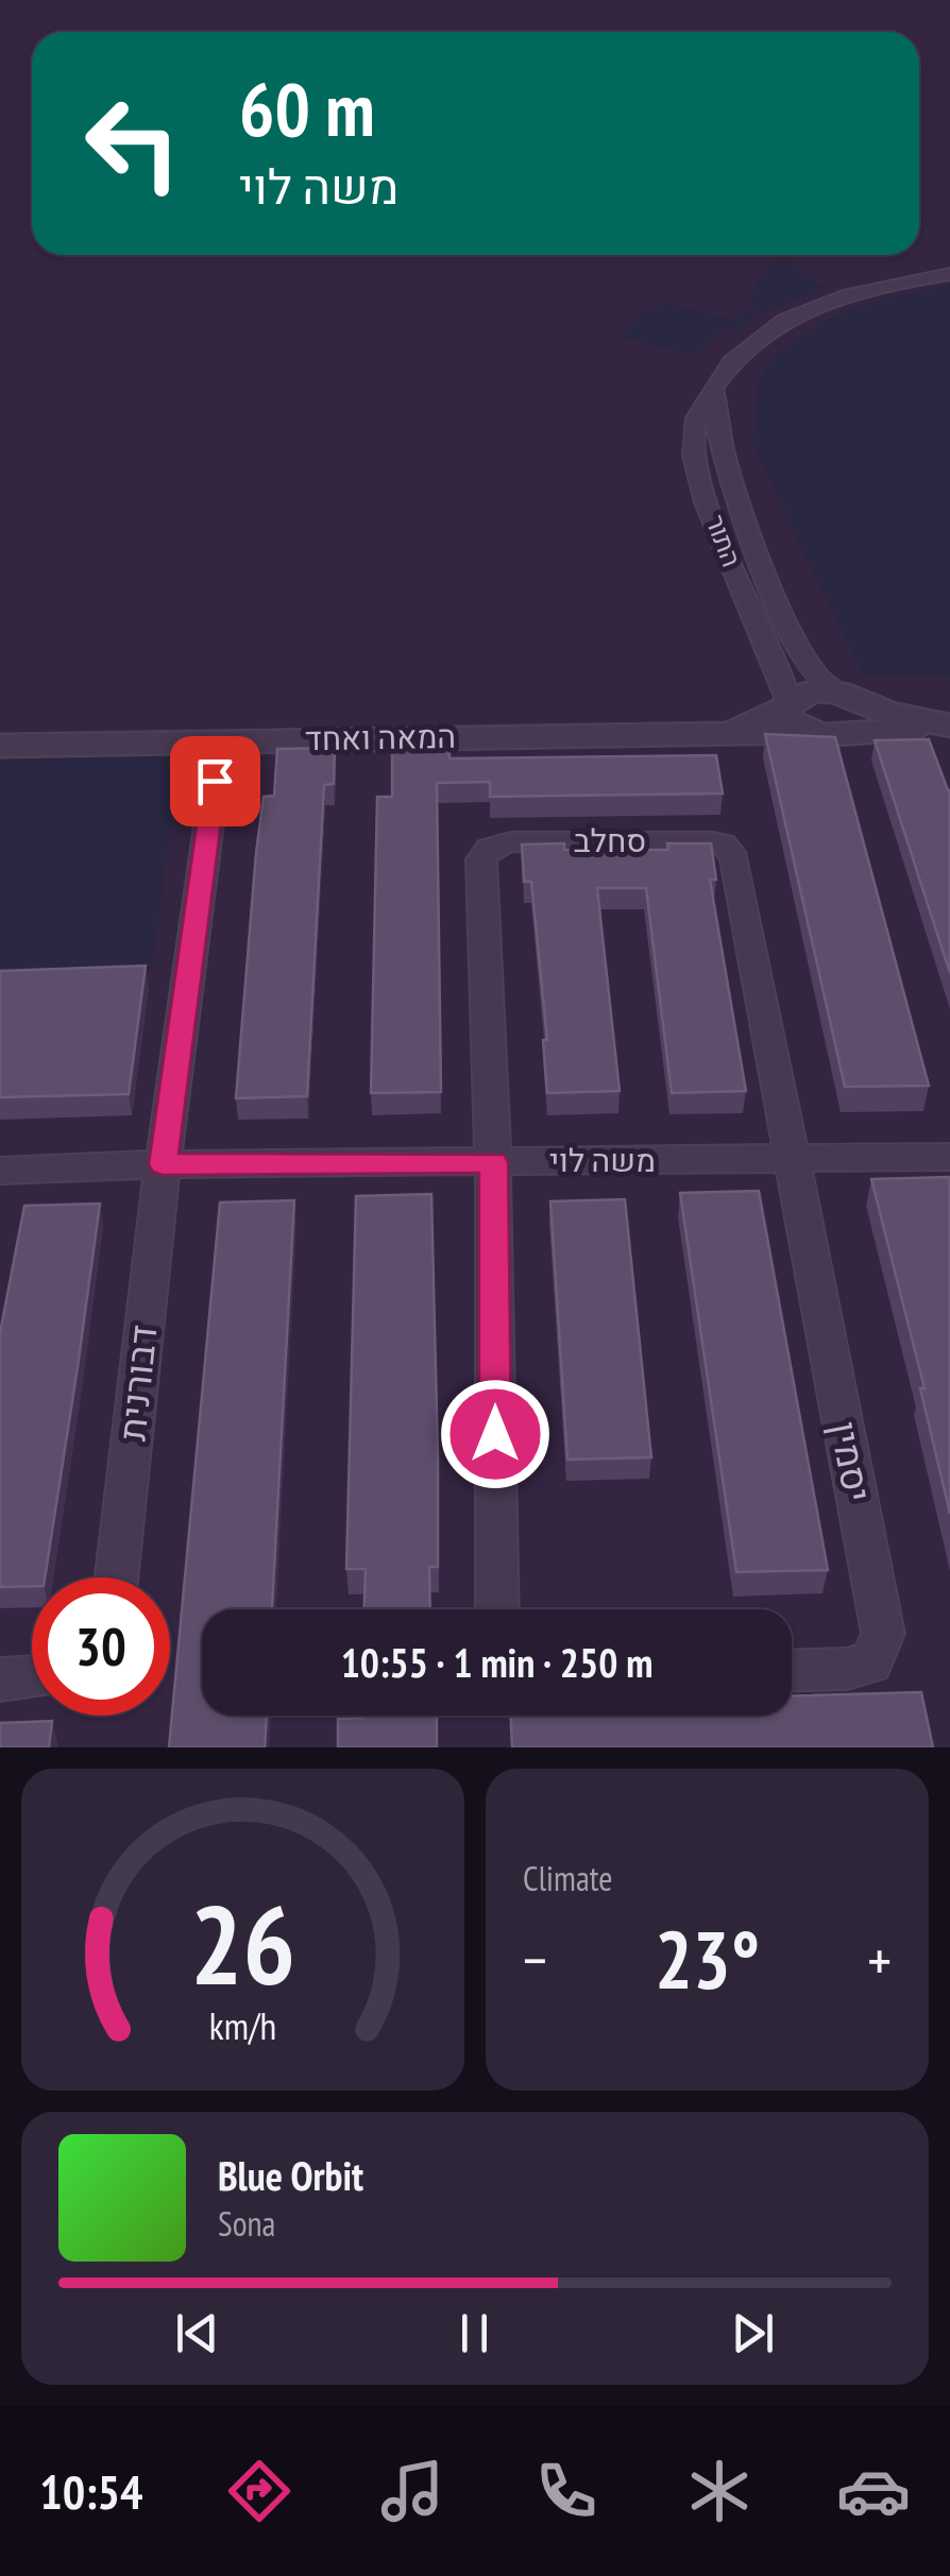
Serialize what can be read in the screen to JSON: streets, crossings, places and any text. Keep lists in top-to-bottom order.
{
  "streets": {
    "street": [
      "התור",
      "המאה ואחד",
      "סחלב",
      "משה לוי",
      "דבורנית",
      "יסמין"
    ]
  },
  "crossings": [
    ["התור", "המאה ואחד"],
    ["סחלב", "משה לוי"],
    ["סחלב", "יסמין"],
    ["משה לוי", "דבורנית"],
    ["משה לוי", "יסמין"]
  ],
  "page": {
    "turn": ["60 m", "משה לוי"],
    "limit": "30",
    "trip": "10:55 · 1 min · 250 m",
    "tile": "Climate",
    "heat": ["−", "23°", "+"],
    "song": ["Blue Orbit", "Sona"],
    "tabs": "10:54",
    "gauge": ["26", "km/h"]
  }
}
